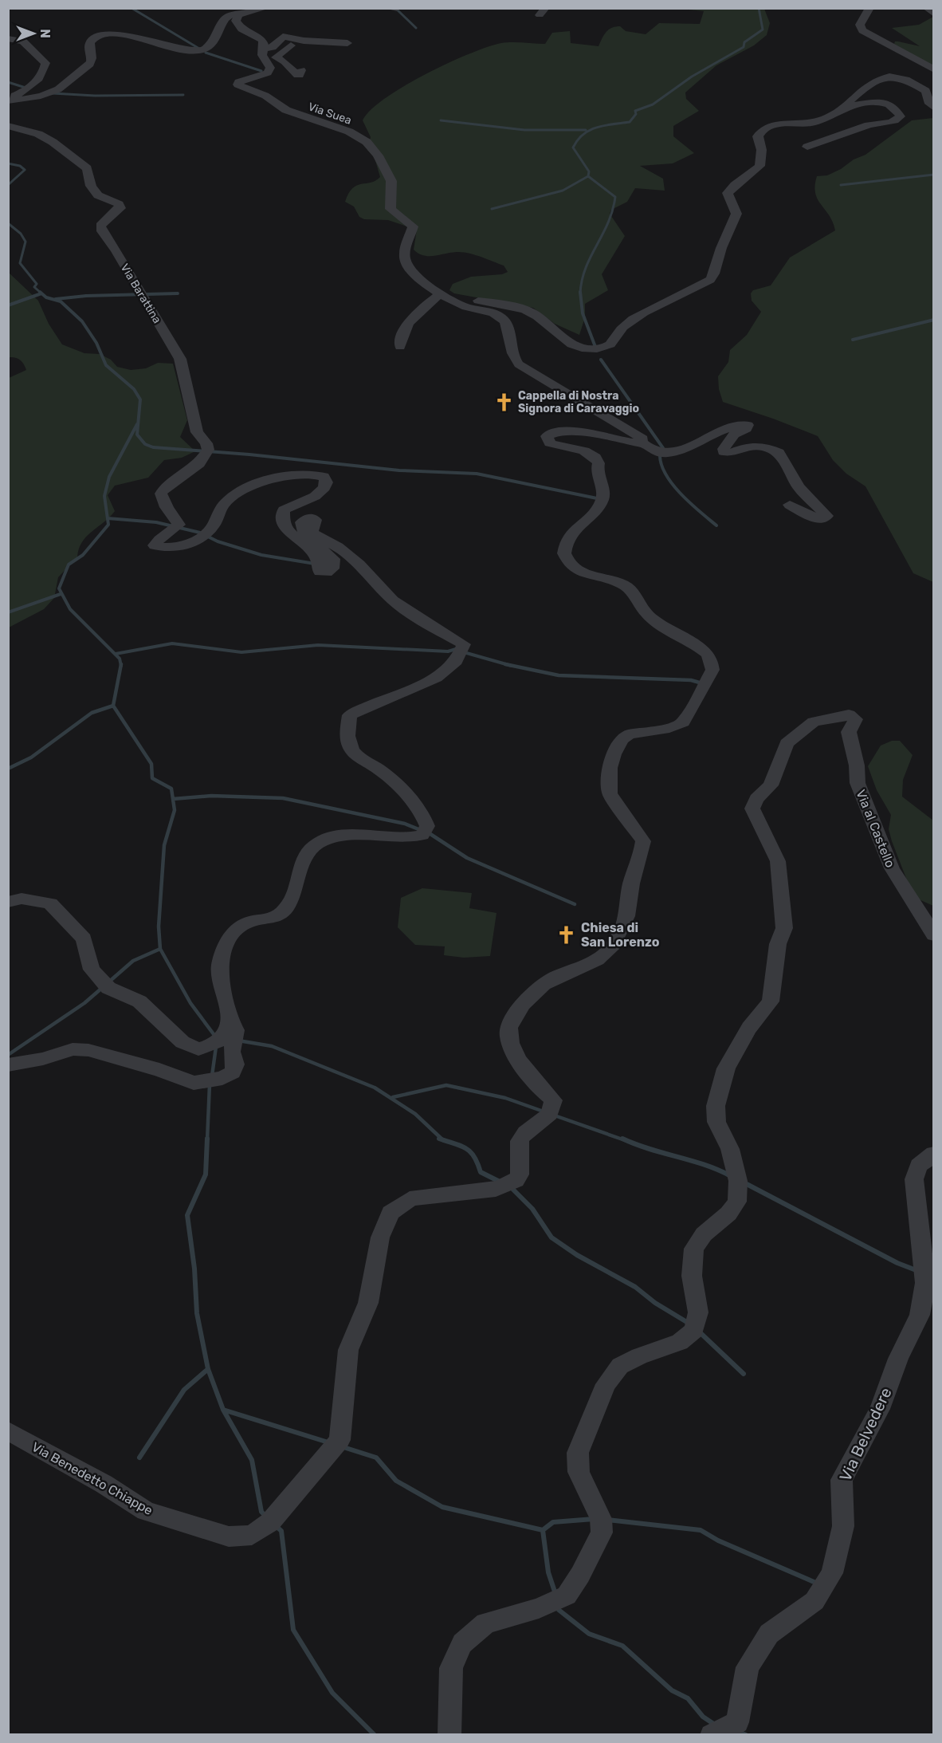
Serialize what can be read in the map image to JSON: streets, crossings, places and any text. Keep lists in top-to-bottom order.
{
  "streets": {
    "street": [
      "Via Suea",
      "Via Barattina",
      "Via al Castello",
      "Via Belvedere",
      "Via Benedetto Chiappe"
    ]
  },
  "places": {
    "church": ["Cappella di Nostra Signora di Caravaggio", "Chiesa di San Lorenzo"]
  },
  "north": "right"
}
